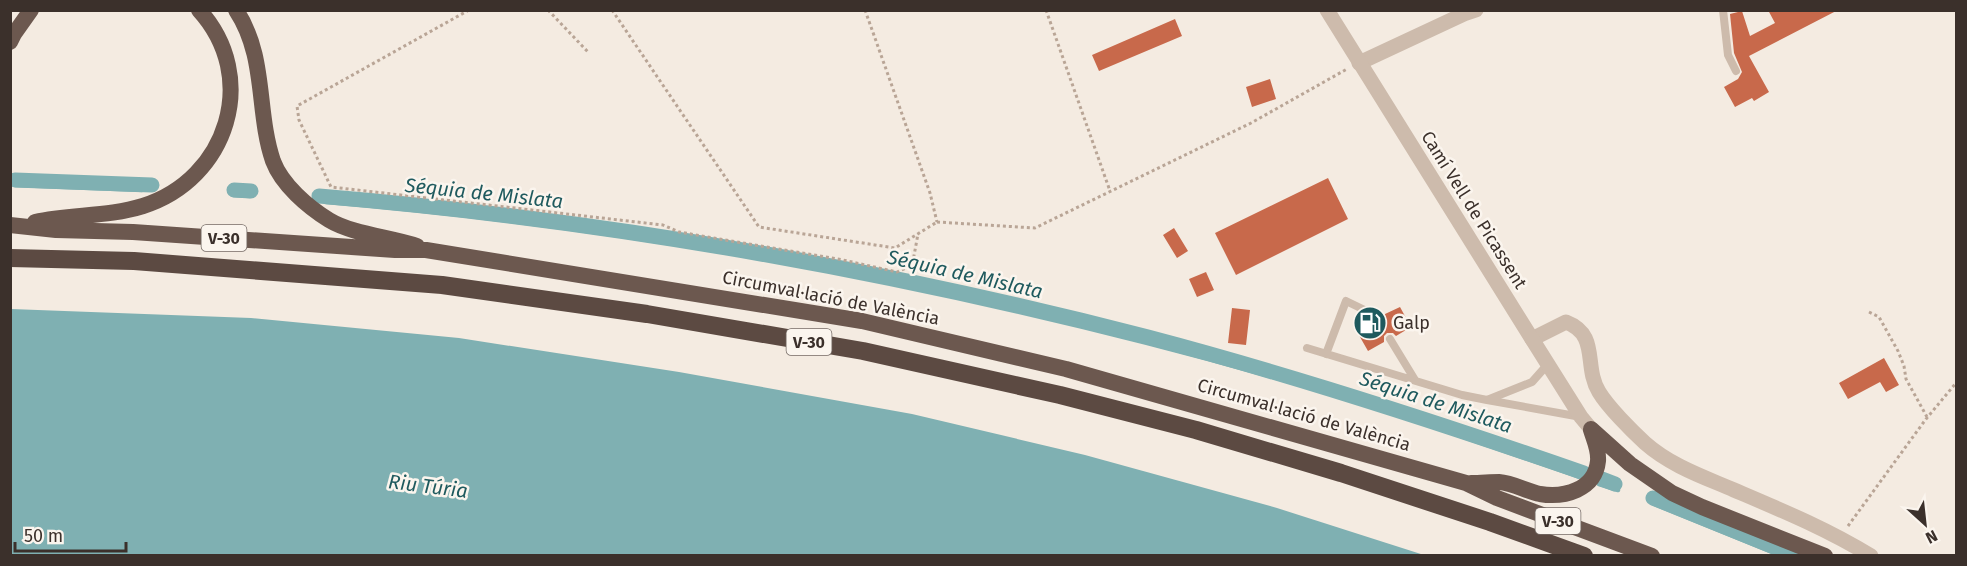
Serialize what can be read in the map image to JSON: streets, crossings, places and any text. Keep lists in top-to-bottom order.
{
  "streets": {
    "highway": ["V-30", "Circumval·lació de València"],
    "street": ["Camí Vell de Picassent"]
  },
  "water": ["Séquia de Mislata", "Riu Túria"],
  "places": {
    "fuel station": ["Galp"]
  },
  "scale_bar": "50 m",
  "north": "bottom right"
}
